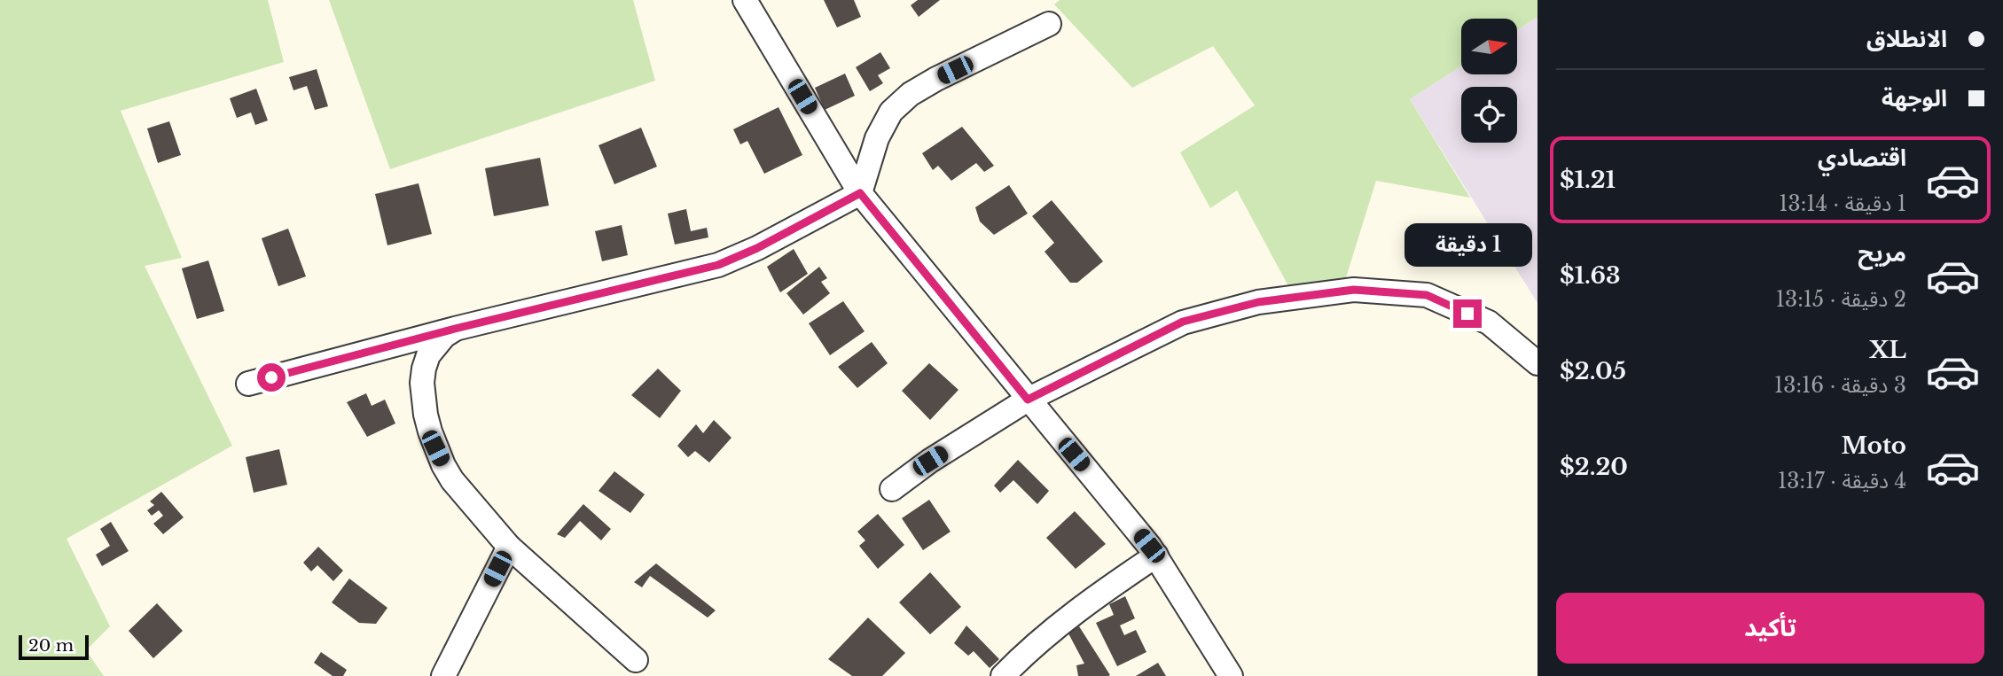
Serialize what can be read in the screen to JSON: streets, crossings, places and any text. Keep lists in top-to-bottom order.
{
  "scale_bar": "20 m",
  "north": "right",
  "page": {
    "banner": ["الانطلاق", "الوجهة"],
    "list": [
      {
        "name": "اقتصادي",
        "note": "1 دقيقة · 13:14",
        "value": "$1.21"
      },
      {
        "name": "مريح",
        "note": "2 دقيقة · 13:15",
        "value": "$1.63"
      },
      {
        "name": "XL",
        "note": "3 دقيقة · 13:16",
        "value": "$2.05"
      },
      {
        "name": "Moto",
        "note": "4 دقيقة · 13:17",
        "value": "$2.20"
      }
    ],
    "bubble": "1 دقيقة",
    "buttons": "تأكيد",
    "scale": "20 m"
  }
}
